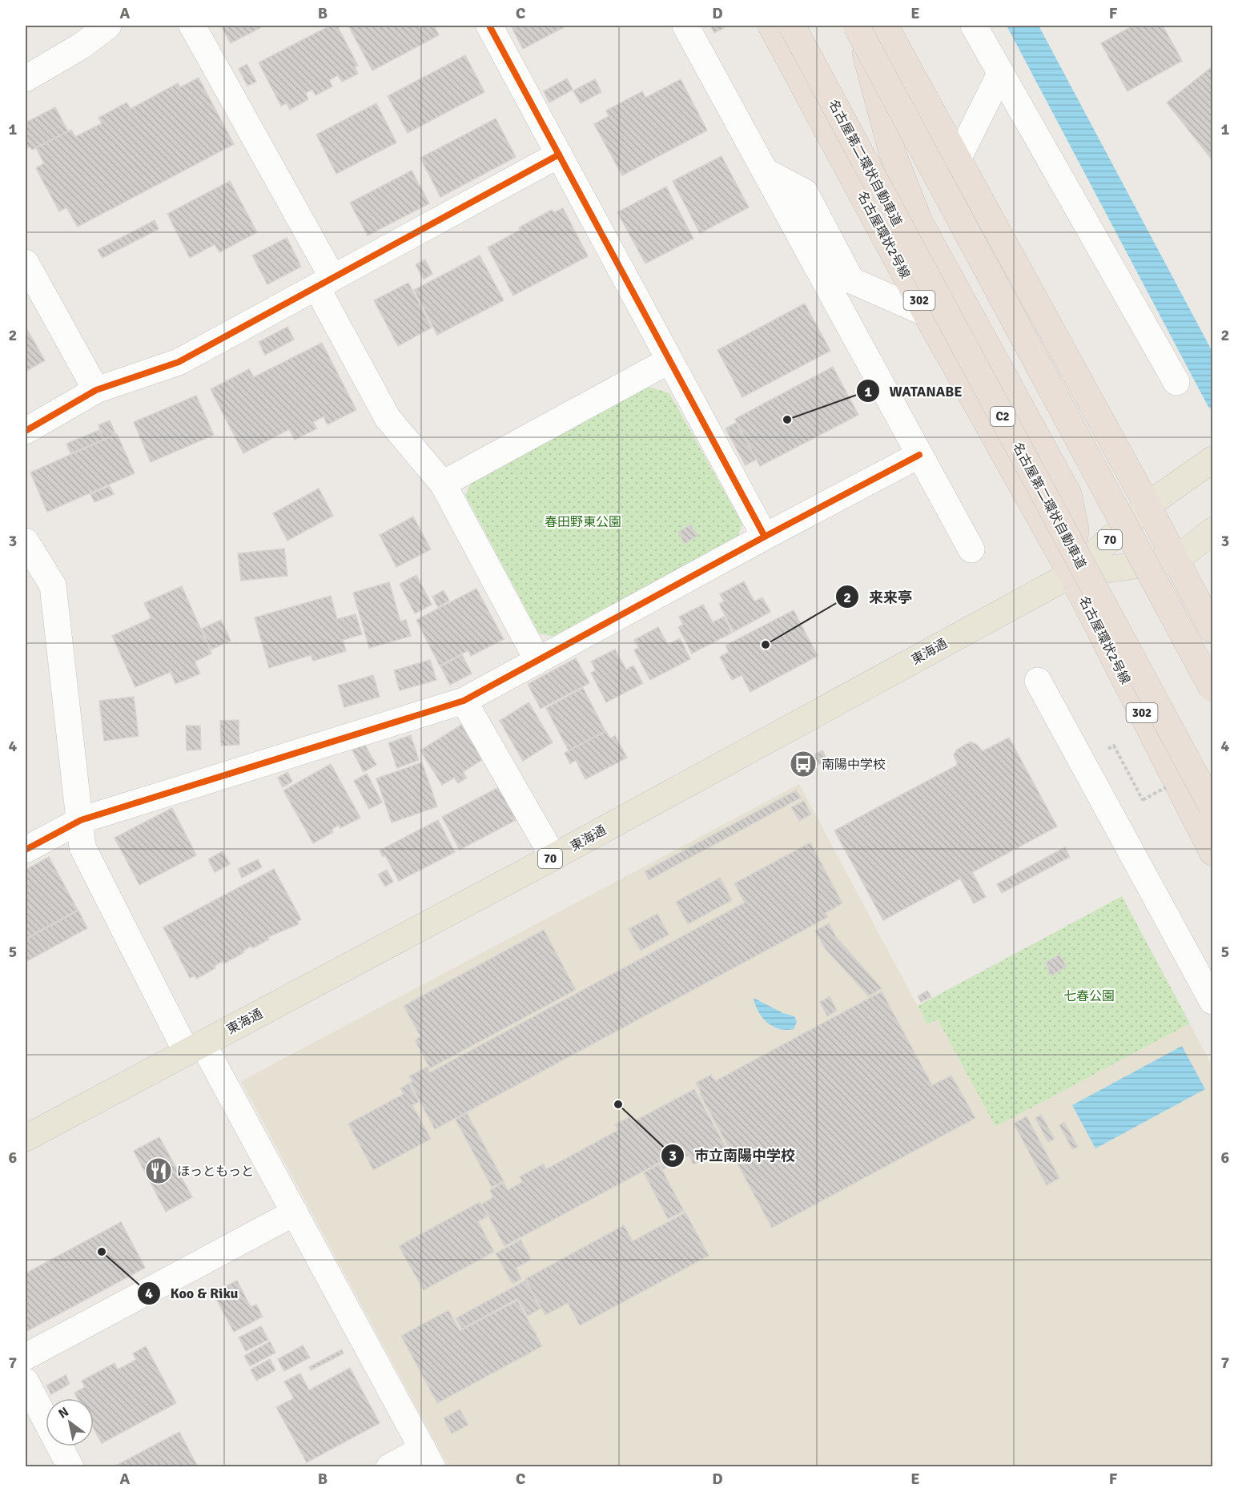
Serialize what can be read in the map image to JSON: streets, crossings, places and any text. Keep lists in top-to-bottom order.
{
  "streets": {
    "highway": [
      "名古屋第二環状自動車道",
      "名古屋環状2号線",
      "302",
      "C2"
    ],
    "main road": ["70", "東海通"]
  },
  "crossings": [
    ["名古屋環状2号線", "東海通"]
  ],
  "parks": ["春田野東公園", "七春公園"],
  "places": {
    "other": [
      "WATANABE",
      "来来亭",
      "市立南陽中学校",
      "Koo & Riku"
    ],
    "bus stop": ["南陽中学校"],
    "restaurant": ["ほっともっと"]
  },
  "north": "top left",
  "grid": {
    "columns": [
      "A",
      "B",
      "C",
      "D",
      "E",
      "F"
    ],
    "rows": [
      "1",
      "2",
      "3",
      "4",
      "5",
      "6",
      "7"
    ]
  }
}
